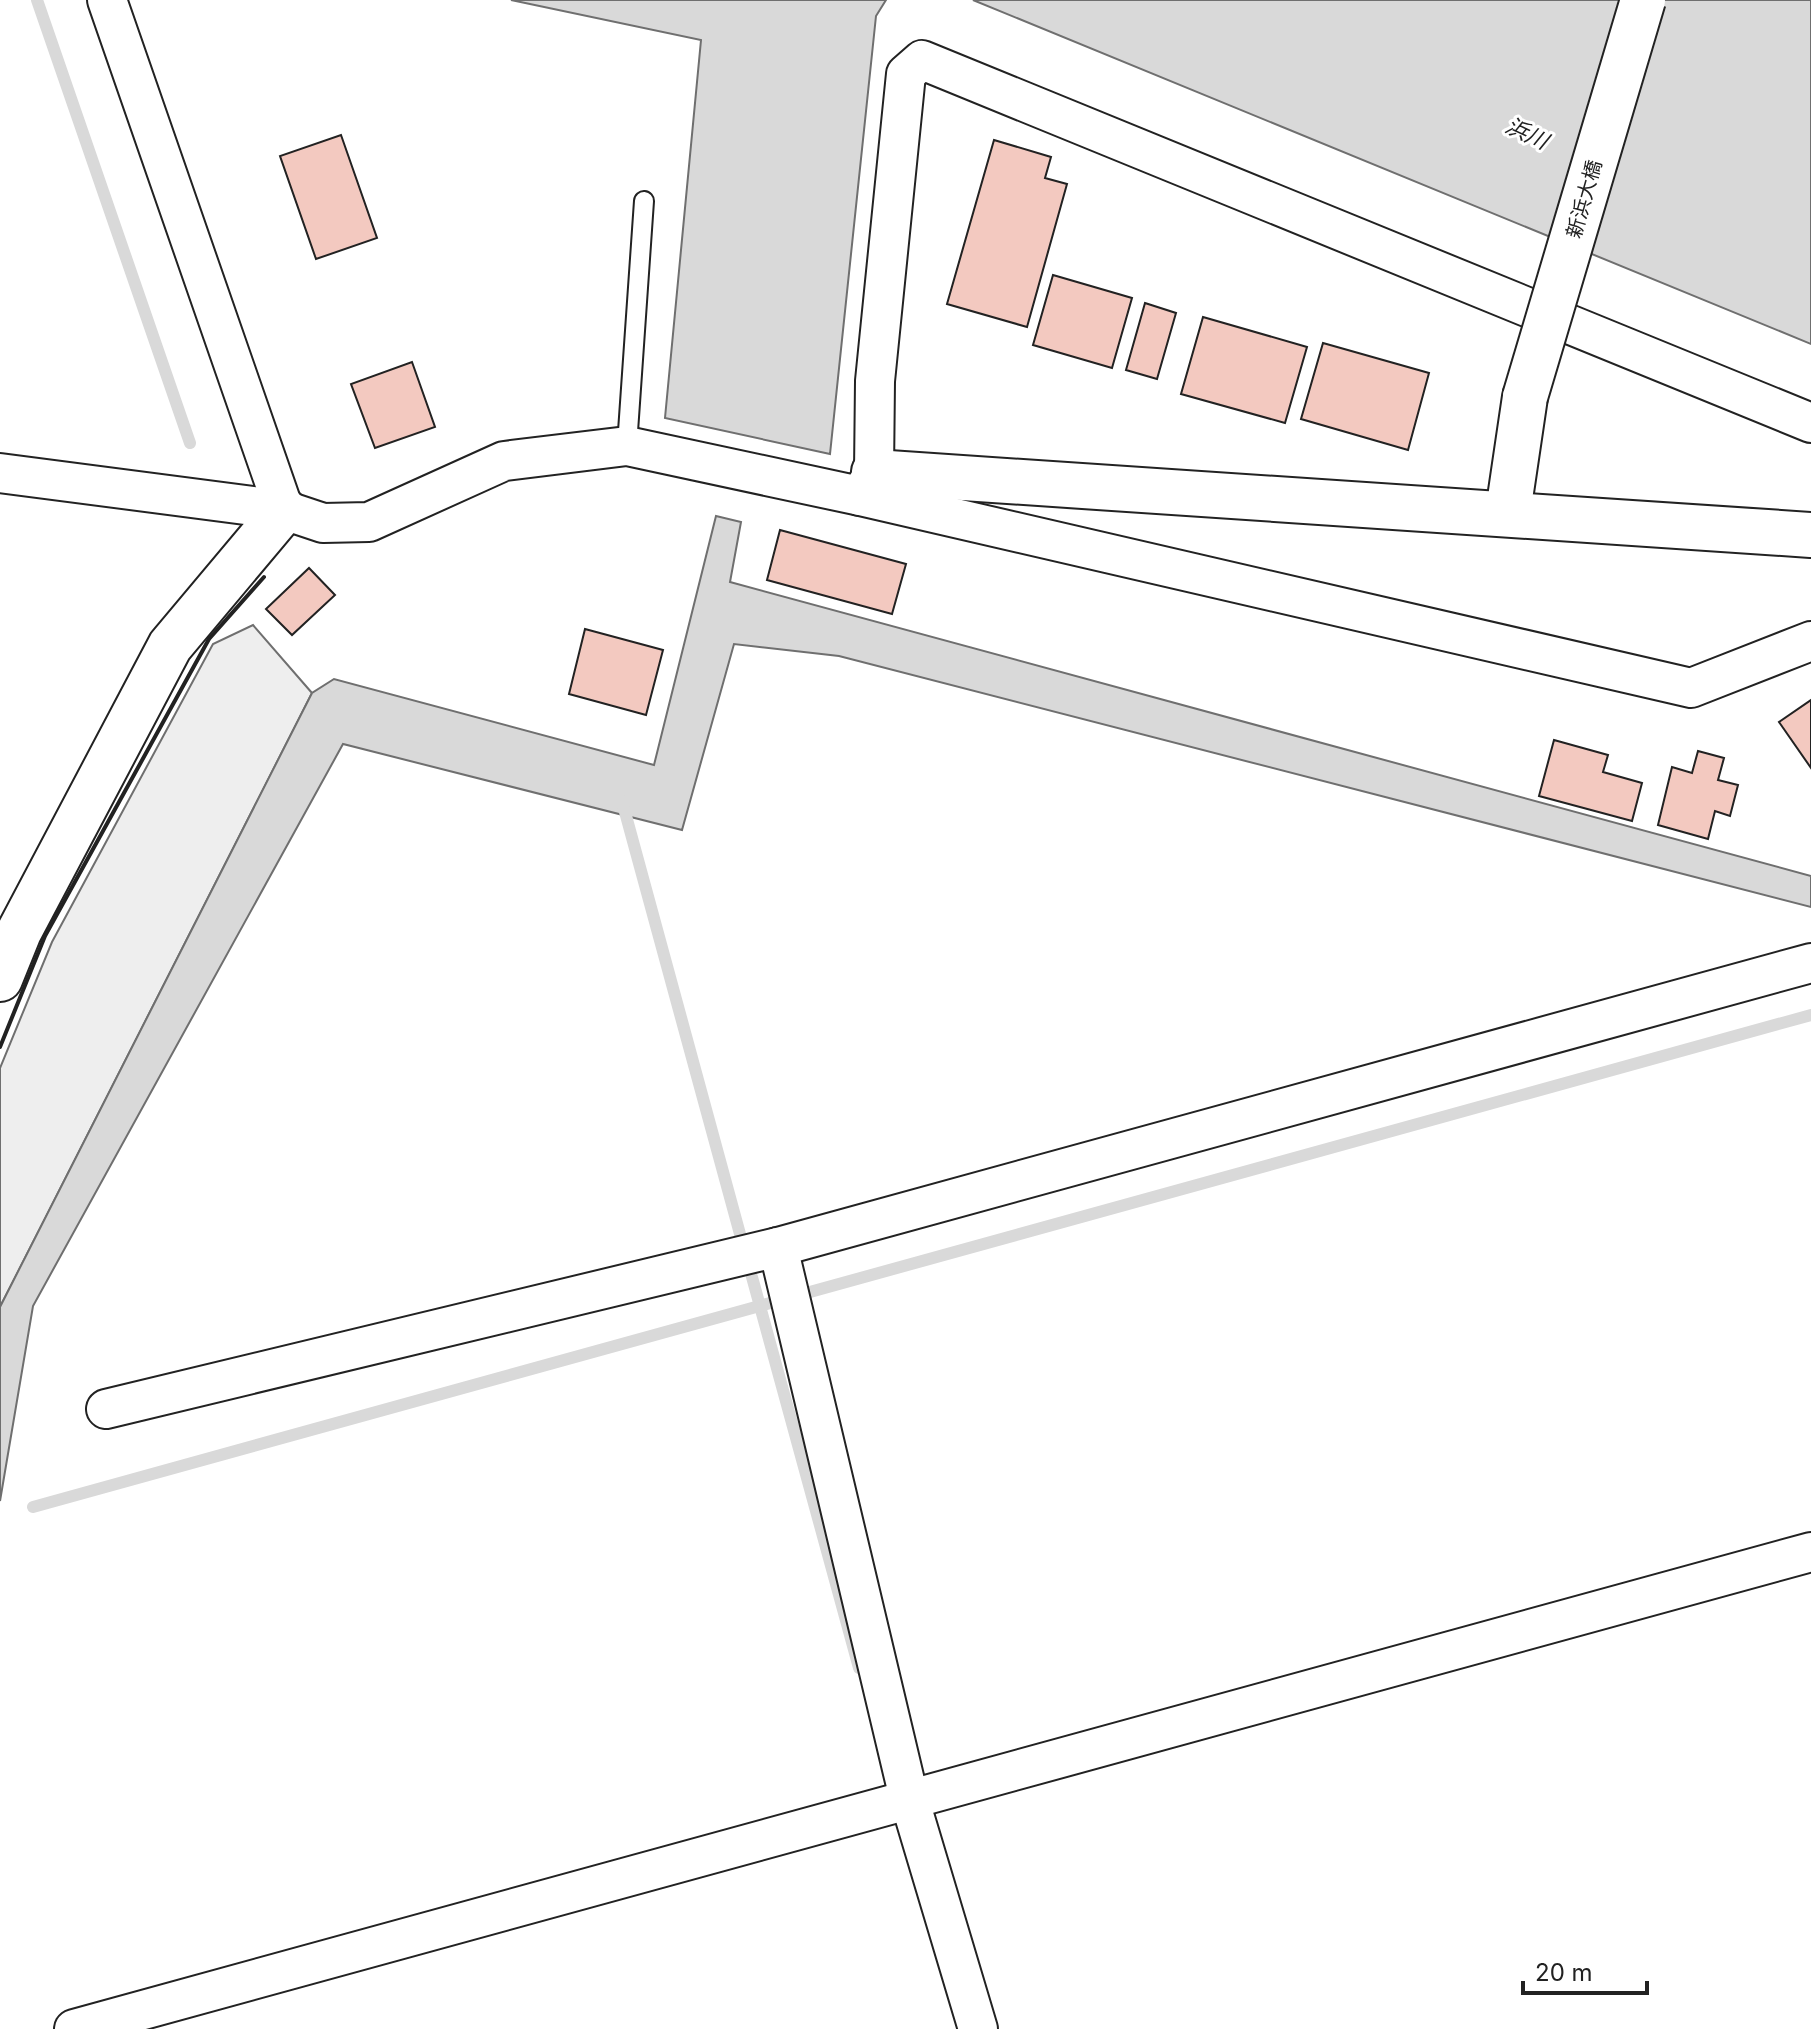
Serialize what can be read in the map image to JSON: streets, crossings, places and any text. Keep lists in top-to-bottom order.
{
  "streets": {
    "street": ["新浜大橋"]
  },
  "water": ["浜川"],
  "scale_bar": "20 m"
}
